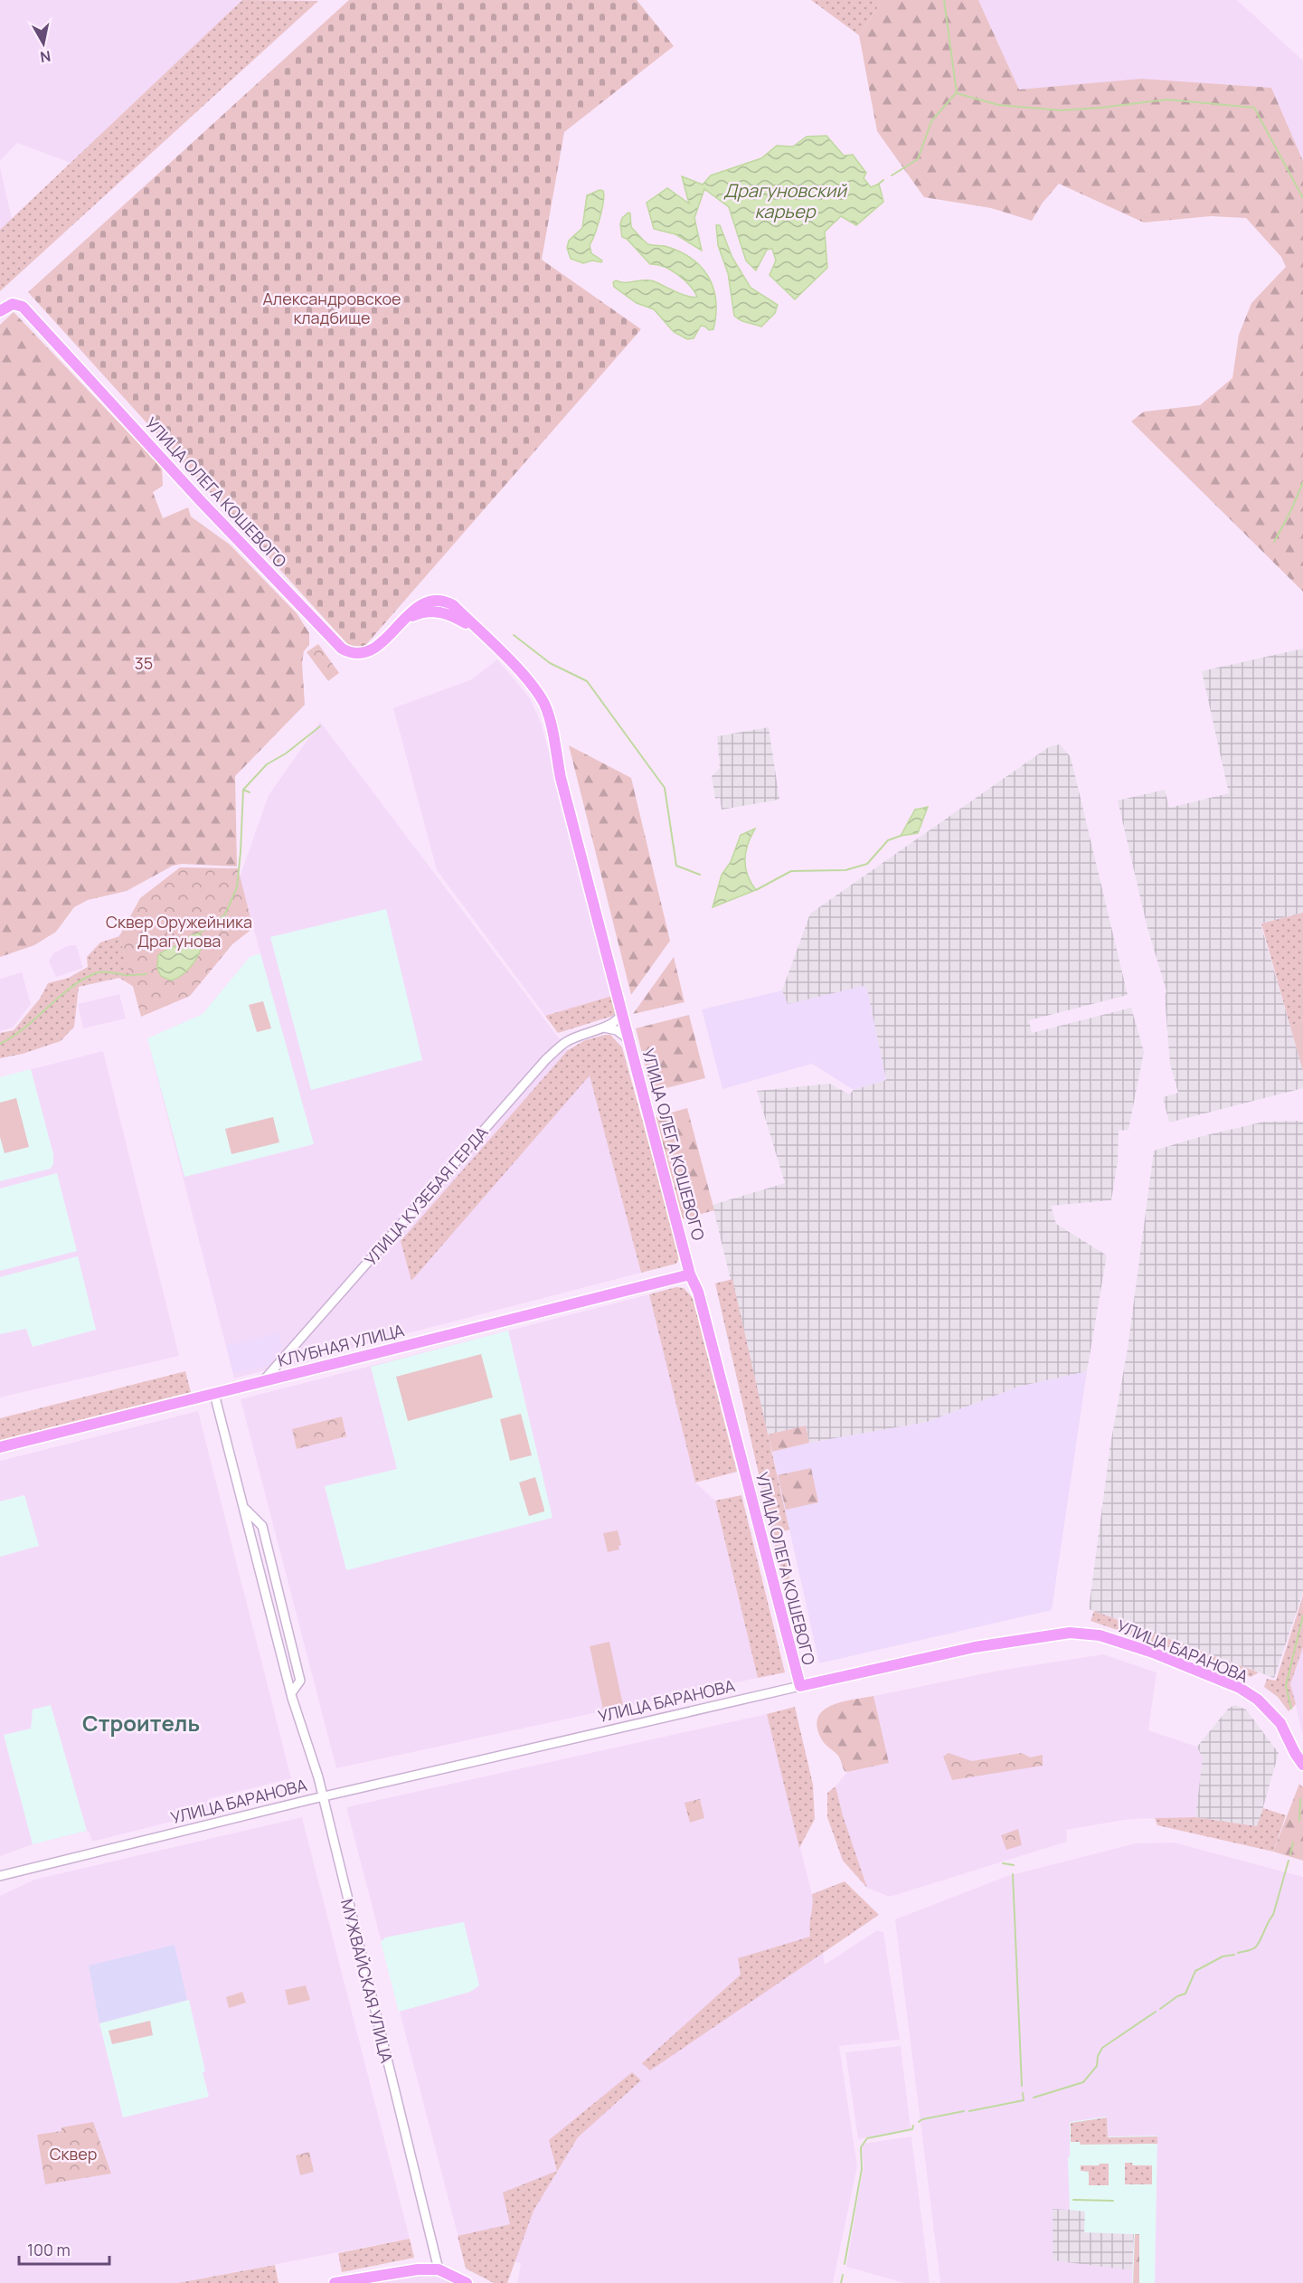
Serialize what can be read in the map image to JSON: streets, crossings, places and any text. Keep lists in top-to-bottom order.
{
  "streets": {
    "main road": ["УЛИЦА ОЛЕГА КОШЕВОГО", "КЛУБНАЯ УЛИЦА", "УЛИЦА БАРАНОВА"],
    "street": ["УЛИЦА КУЗЕБАЯ ГЕРДА", "МУЖВАЙСКАЯ УЛИЦА"]
  },
  "crossings": [
    ["УЛИЦА ОЛЕГА КОШЕВОГО", "УЛИЦА КУЗЕБАЯ ГЕРДА"],
    ["УЛИЦА ОЛЕГА КОШЕВОГО", "КЛУБНАЯ УЛИЦА"],
    ["УЛИЦА ОЛЕГА КОШЕВОГО", "УЛИЦА БАРАНОВА"],
    ["УЛИЦА КУЗЕБАЯ ГЕРДА", "КЛУБНАЯ УЛИЦА"],
    ["КЛУБНАЯ УЛИЦА", "МУЖВАЙСКАЯ УЛИЦА"],
    ["УЛИЦА БАРАНОВА", "МУЖВАЙСКАЯ УЛИЦА"]
  ],
  "districts": ["Строитель"],
  "water": ["Драгуновский карьер"],
  "parks": [
    "Александровское кладбище",
    "35",
    "Сквер Оружейника Драгунова",
    "Сквер"
  ],
  "scale_bar": "100 m",
  "north": "bottom"
}
